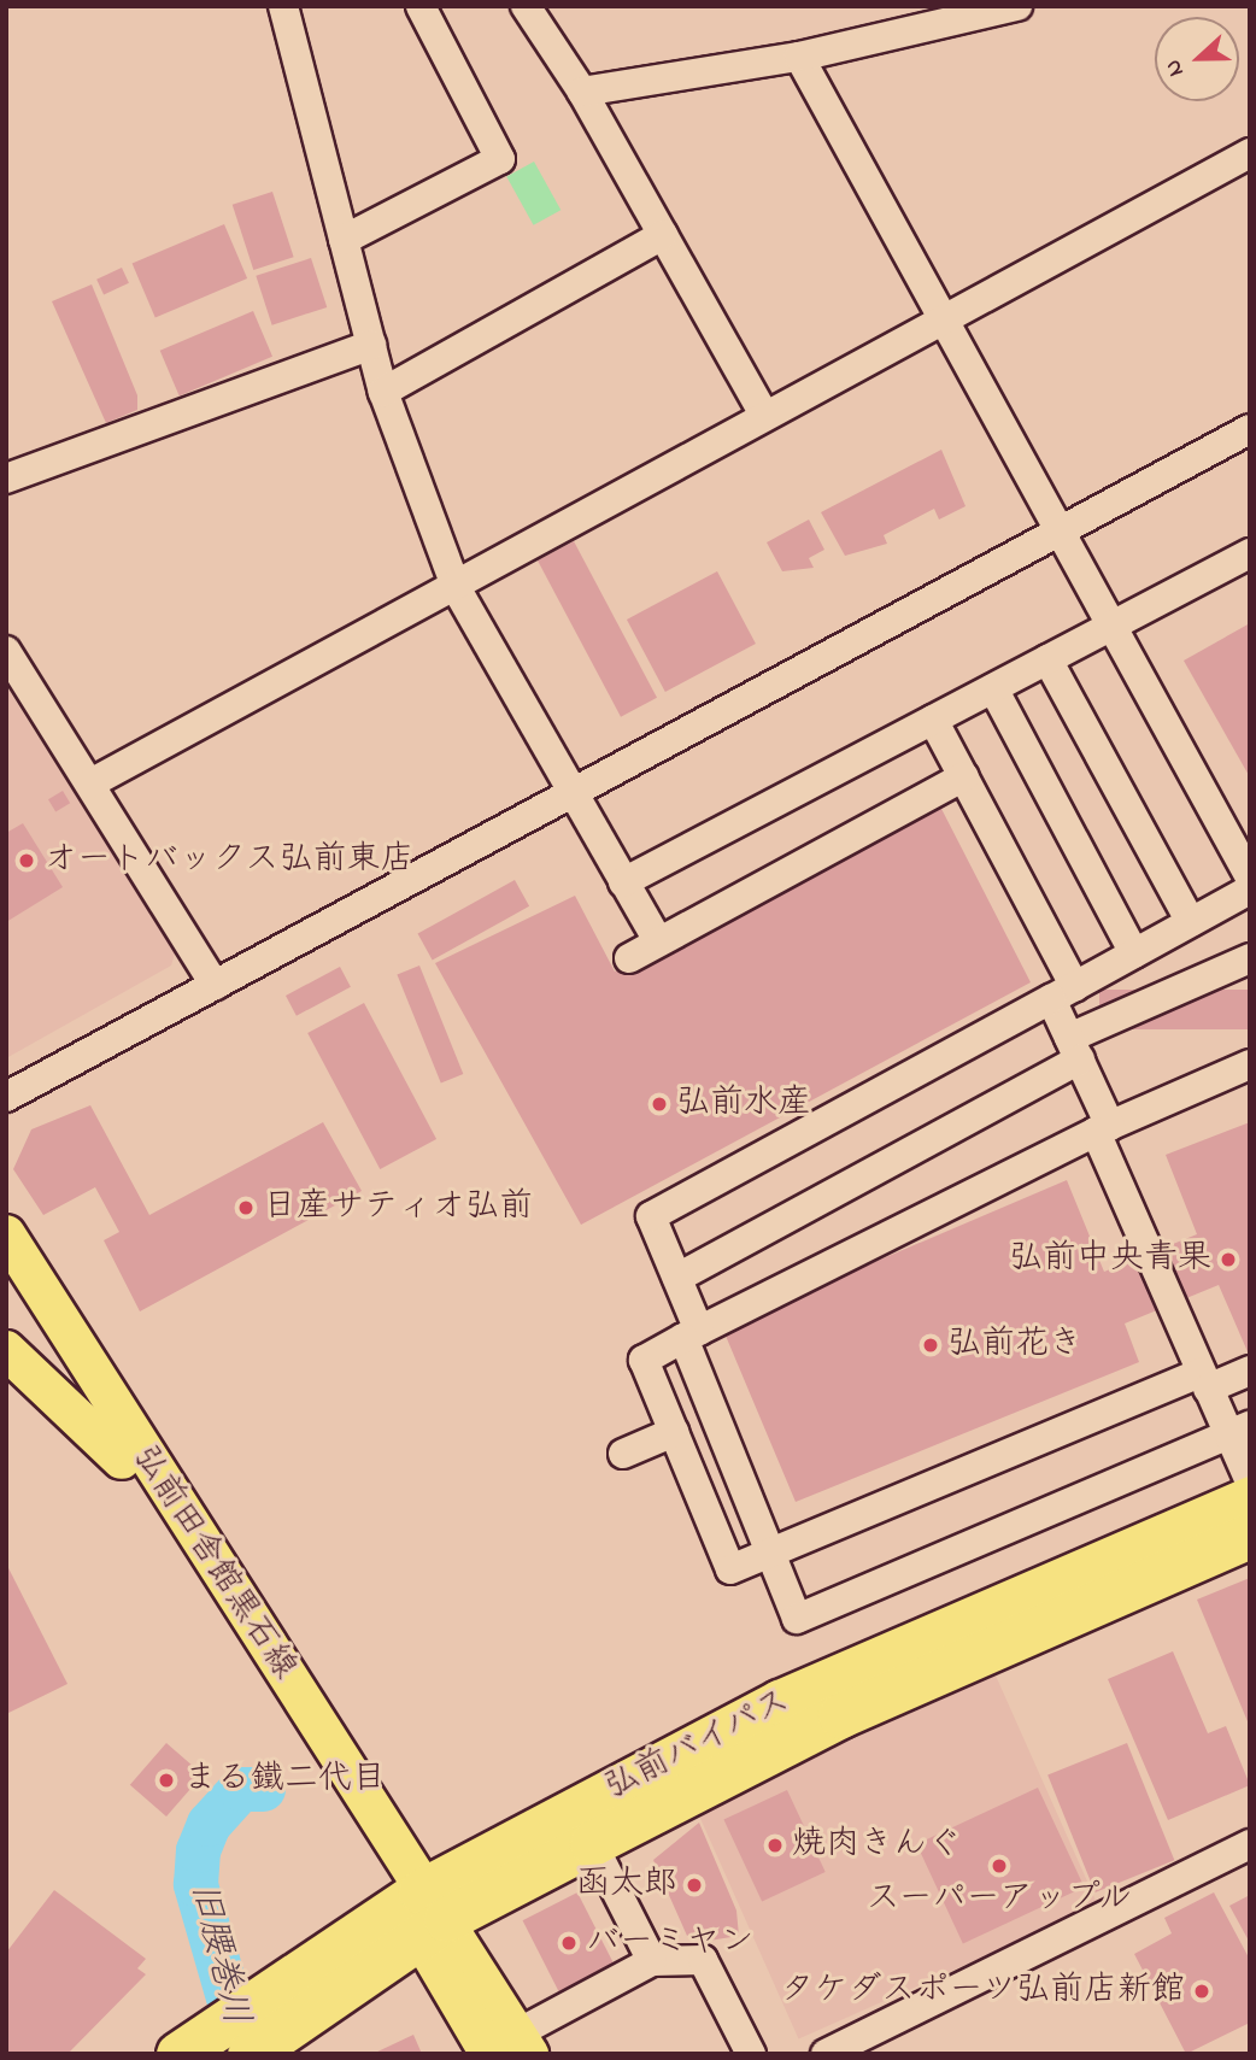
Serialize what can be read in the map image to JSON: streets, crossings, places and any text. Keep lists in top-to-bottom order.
{
  "streets": {
    "highway": ["弘前バイパス"],
    "main road": ["弘前田舎館黒石線"]
  },
  "crossings": [
    ["弘前田舎館黒石線", "弘前バイパス"]
  ],
  "water": ["旧腰巻川"],
  "places": [
    "オートバックス弘前東店",
    "弘前水産",
    "日産サティオ弘前",
    "弘前中央青果",
    "弘前花き",
    "まる鐵二代目",
    "焼肉きんぐ",
    "スーパーアップル",
    "函太郎",
    "バーミヤン",
    "タケダスポーツ弘前店新館"
  ],
  "north": "left"
}
